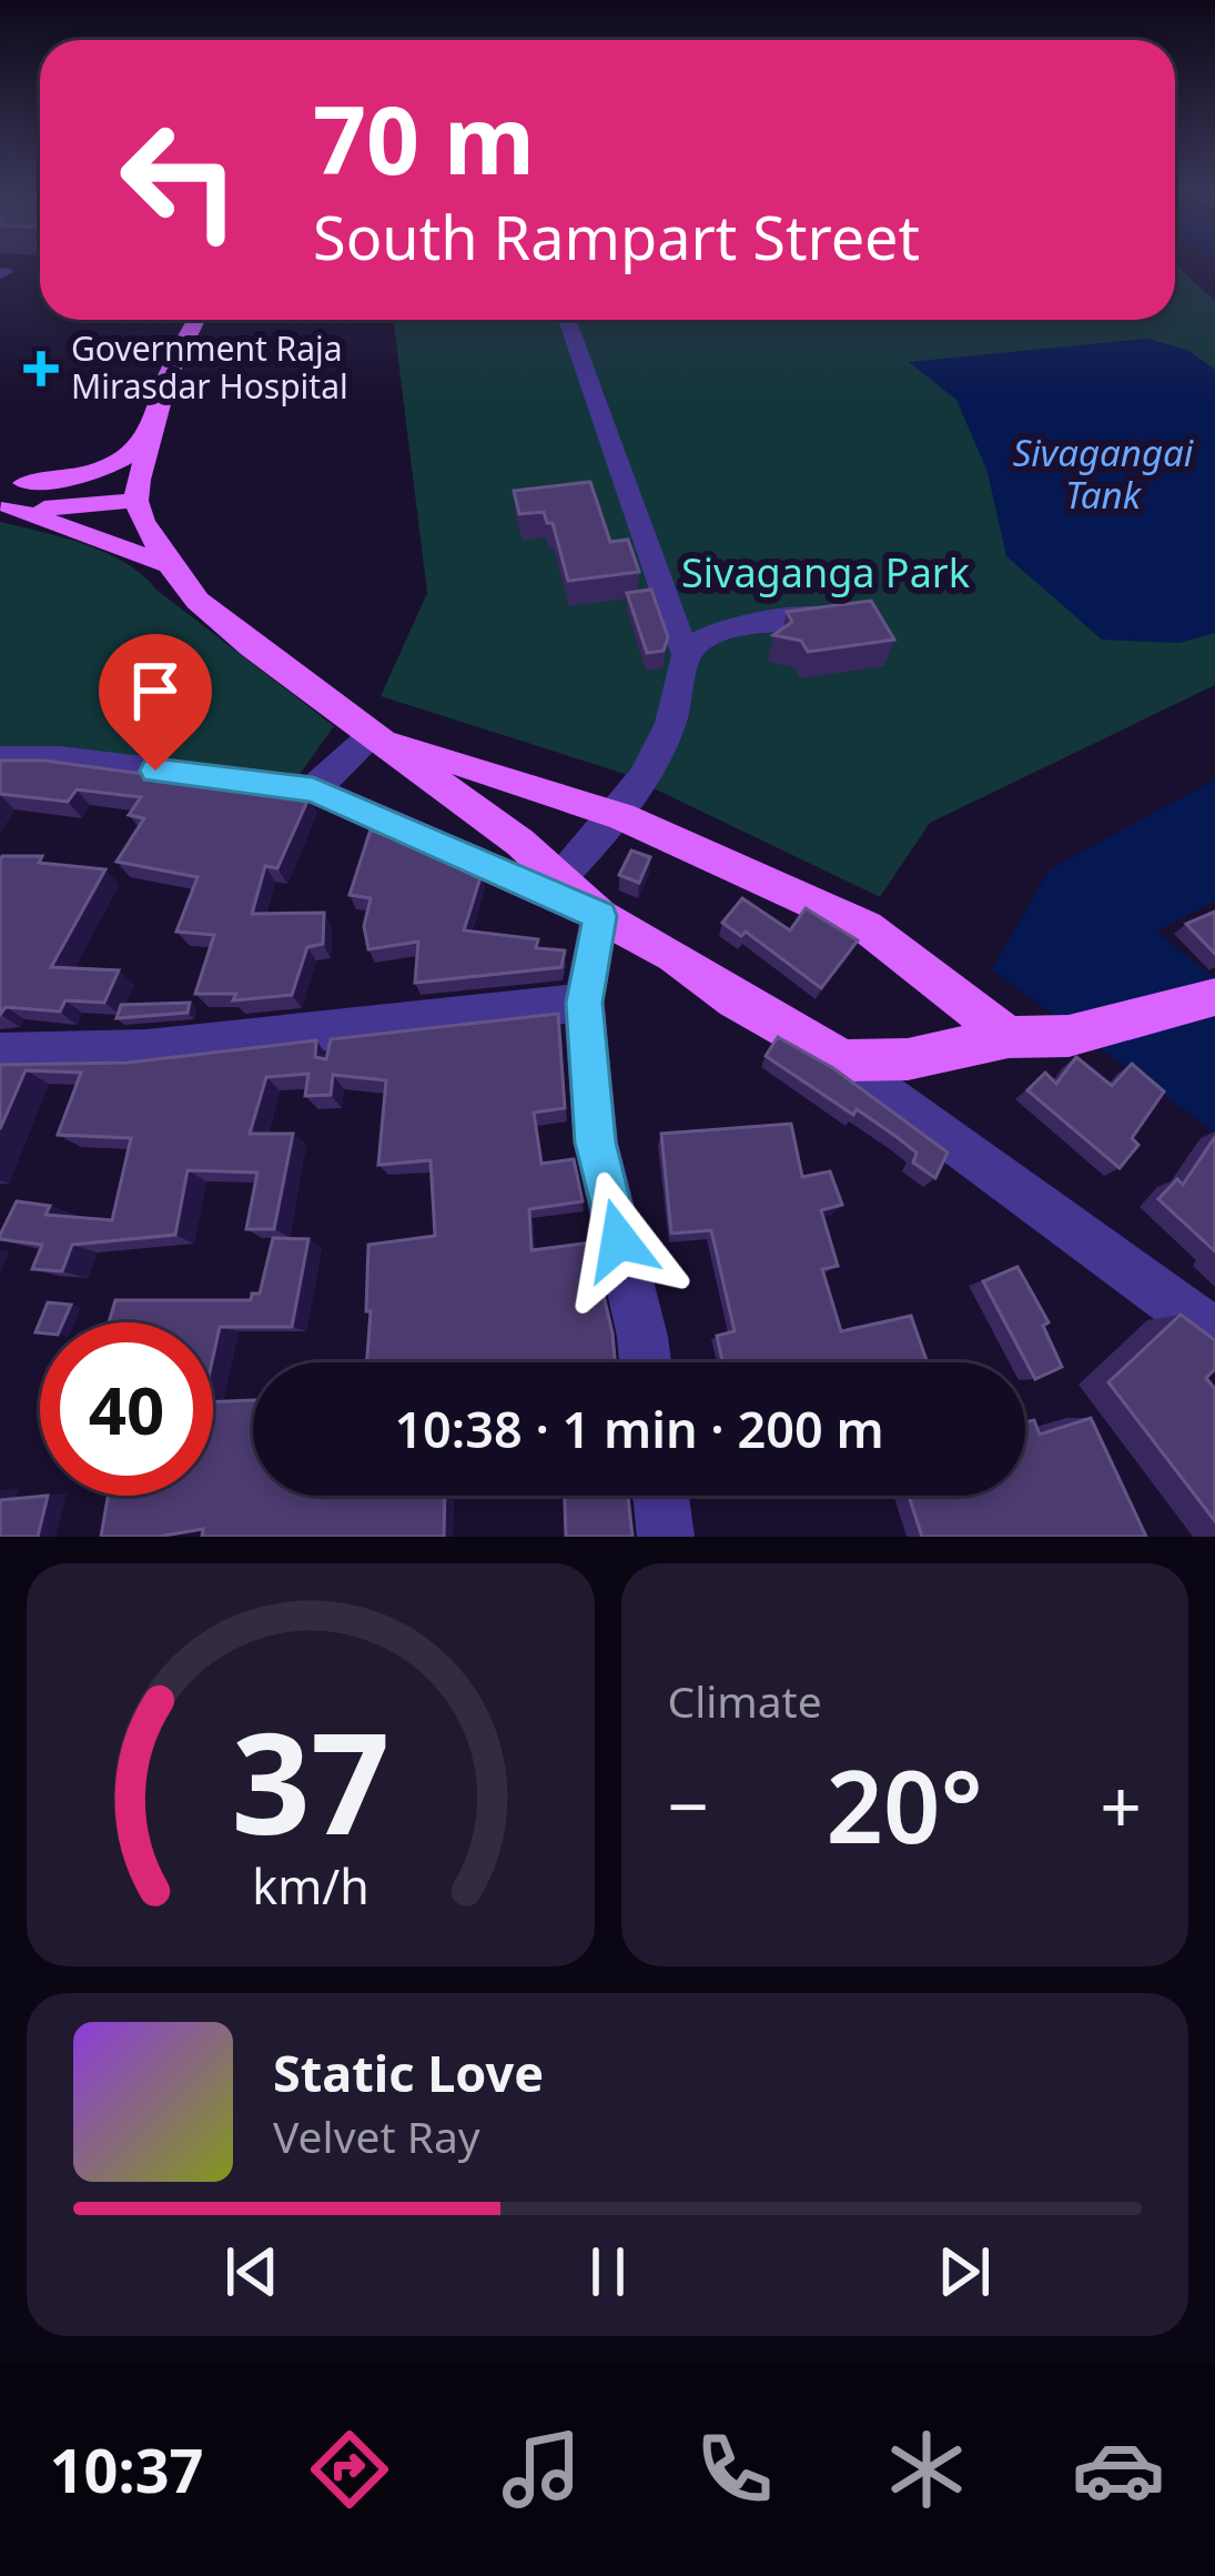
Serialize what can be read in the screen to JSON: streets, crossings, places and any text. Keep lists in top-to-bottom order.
{
  "water": ["Sivagangai Tank"],
  "parks": ["Sivaganga Park"],
  "places": {
    "health": ["Government Raja Mirasdar Hospital"]
  },
  "page": {
    "turn": ["70 m", "South Rampart Street"],
    "limit": "40",
    "trip": "10:38 · 1 min · 200 m",
    "tile": "Climate",
    "heat": ["−", "20°", "+"],
    "song": ["Static Love", "Velvet Ray"],
    "tabs": "10:37",
    "gauge": ["37", "km/h"]
  }
}
